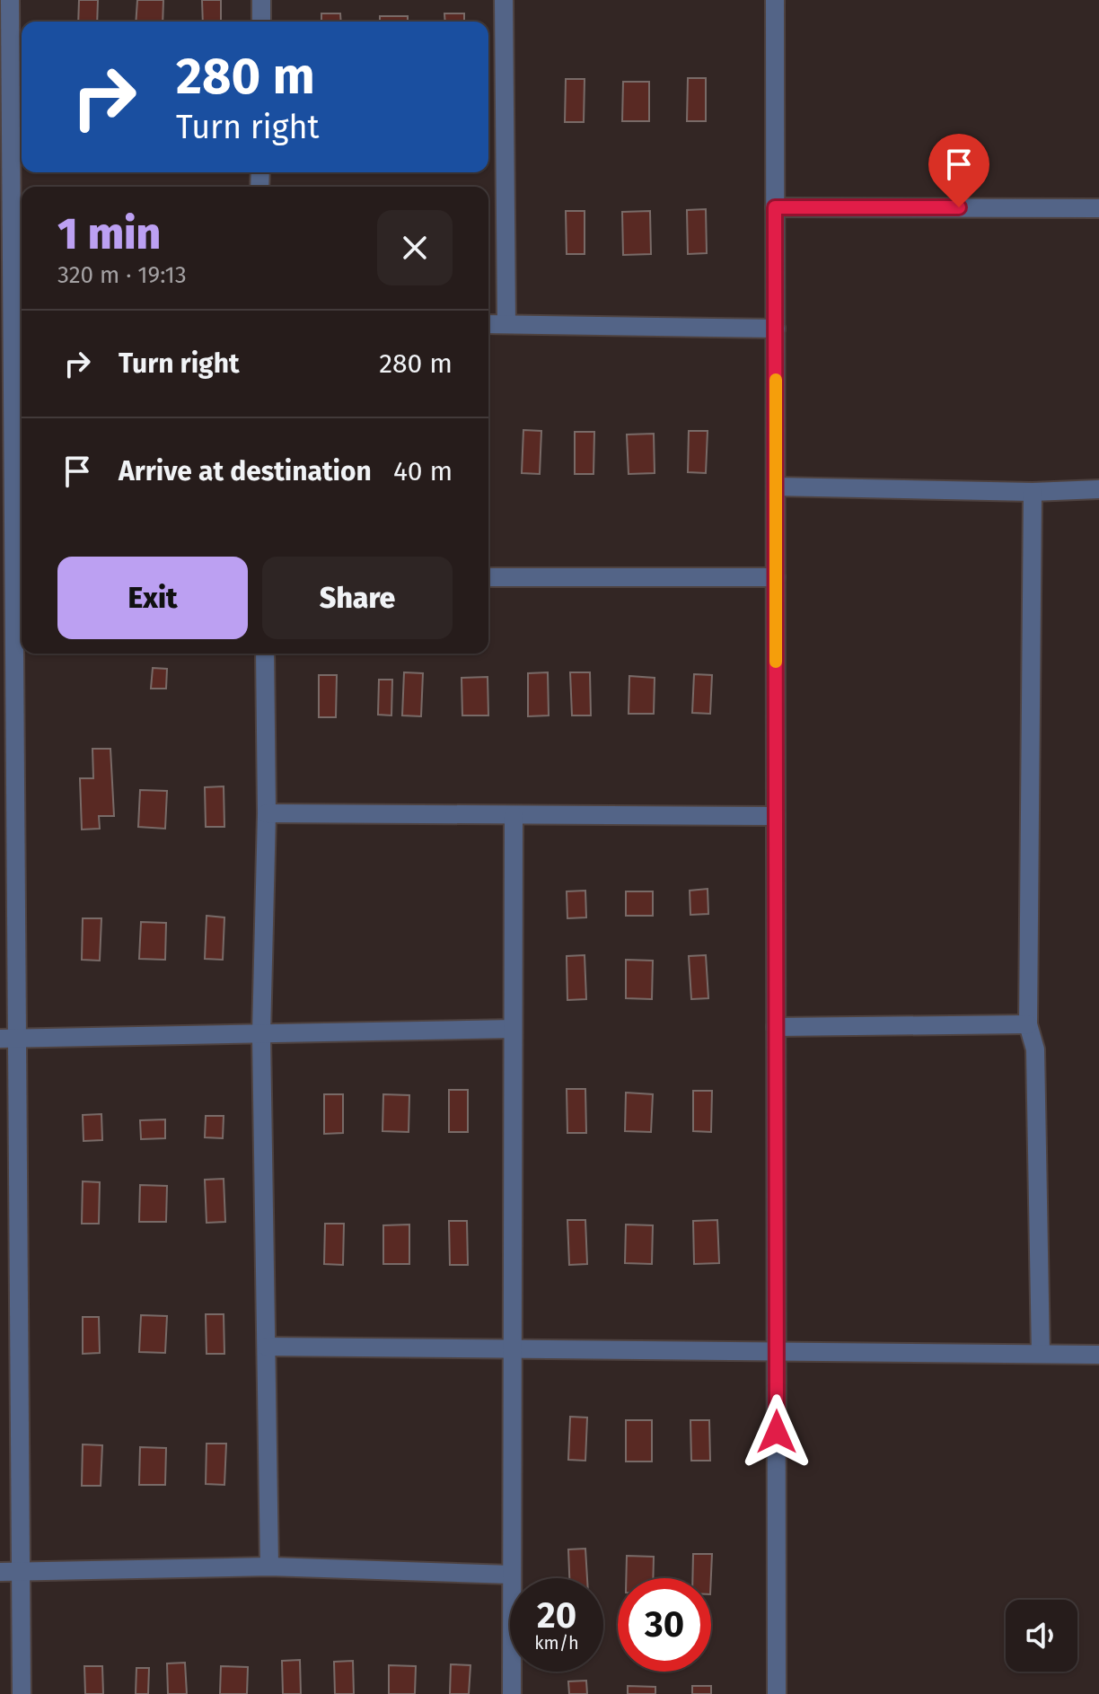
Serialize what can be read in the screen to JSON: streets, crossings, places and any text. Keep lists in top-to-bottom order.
{
  "page": {
    "turn": ["280 m", "Turn right"],
    "heading": ["1 min", "320 m · 19:13"],
    "list": [
      {
        "name": "Turn right",
        "value": "280 m"
      },
      {
        "name": "Arrive at destination",
        "value": "40 m"
      }
    ],
    "buttons": ["Exit", "Share"],
    "speed": "20 km/h",
    "limit": "30"
  }
}
